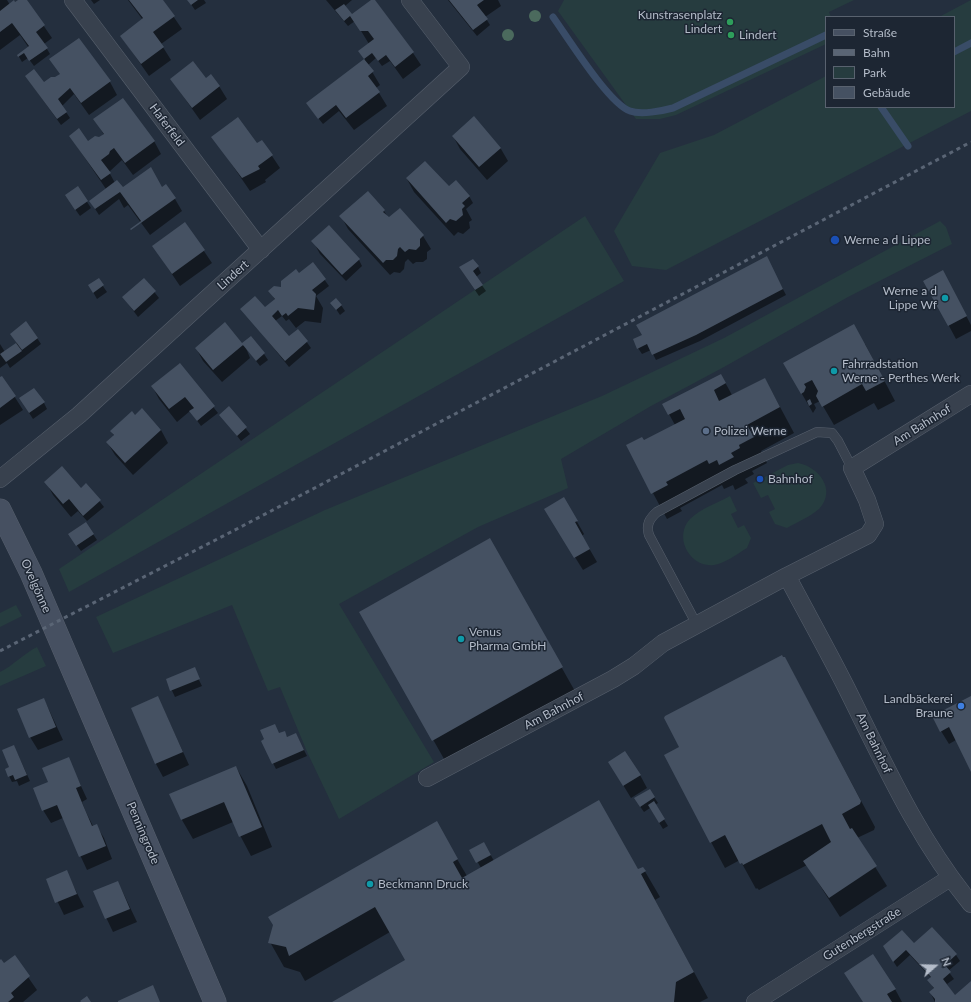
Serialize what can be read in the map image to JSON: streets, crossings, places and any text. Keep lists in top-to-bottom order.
{
  "streets": {
    "main road": ["Ovelgönne", "Penningrode"],
    "street": [
      "Haferfeld",
      "Lindert",
      "Am Bahnhof",
      "Gutenbergstraße"
    ]
  },
  "crossings": [
    ["Haferfeld", "Lindert"],
    ["Am Bahnhof", "Gutenbergstraße"],
    ["Ovelgönne", "Penningrode"]
  ],
  "places": [
    "Kunstrasenplatz Lindert",
    "Lindert",
    "Werne a d Lippe",
    "Werne a d Lippe Wf",
    "Fahrradstation Werne - Perthes Werk",
    "Polizei Werne",
    "Bahnhof",
    "Venus Pharma GmbH",
    "Landbäckerei Braune",
    "Beckmann Druck"
  ],
  "legend": [
    "Straße",
    "Bahn",
    "Park",
    "Gebäude"
  ],
  "north": "right"
}
